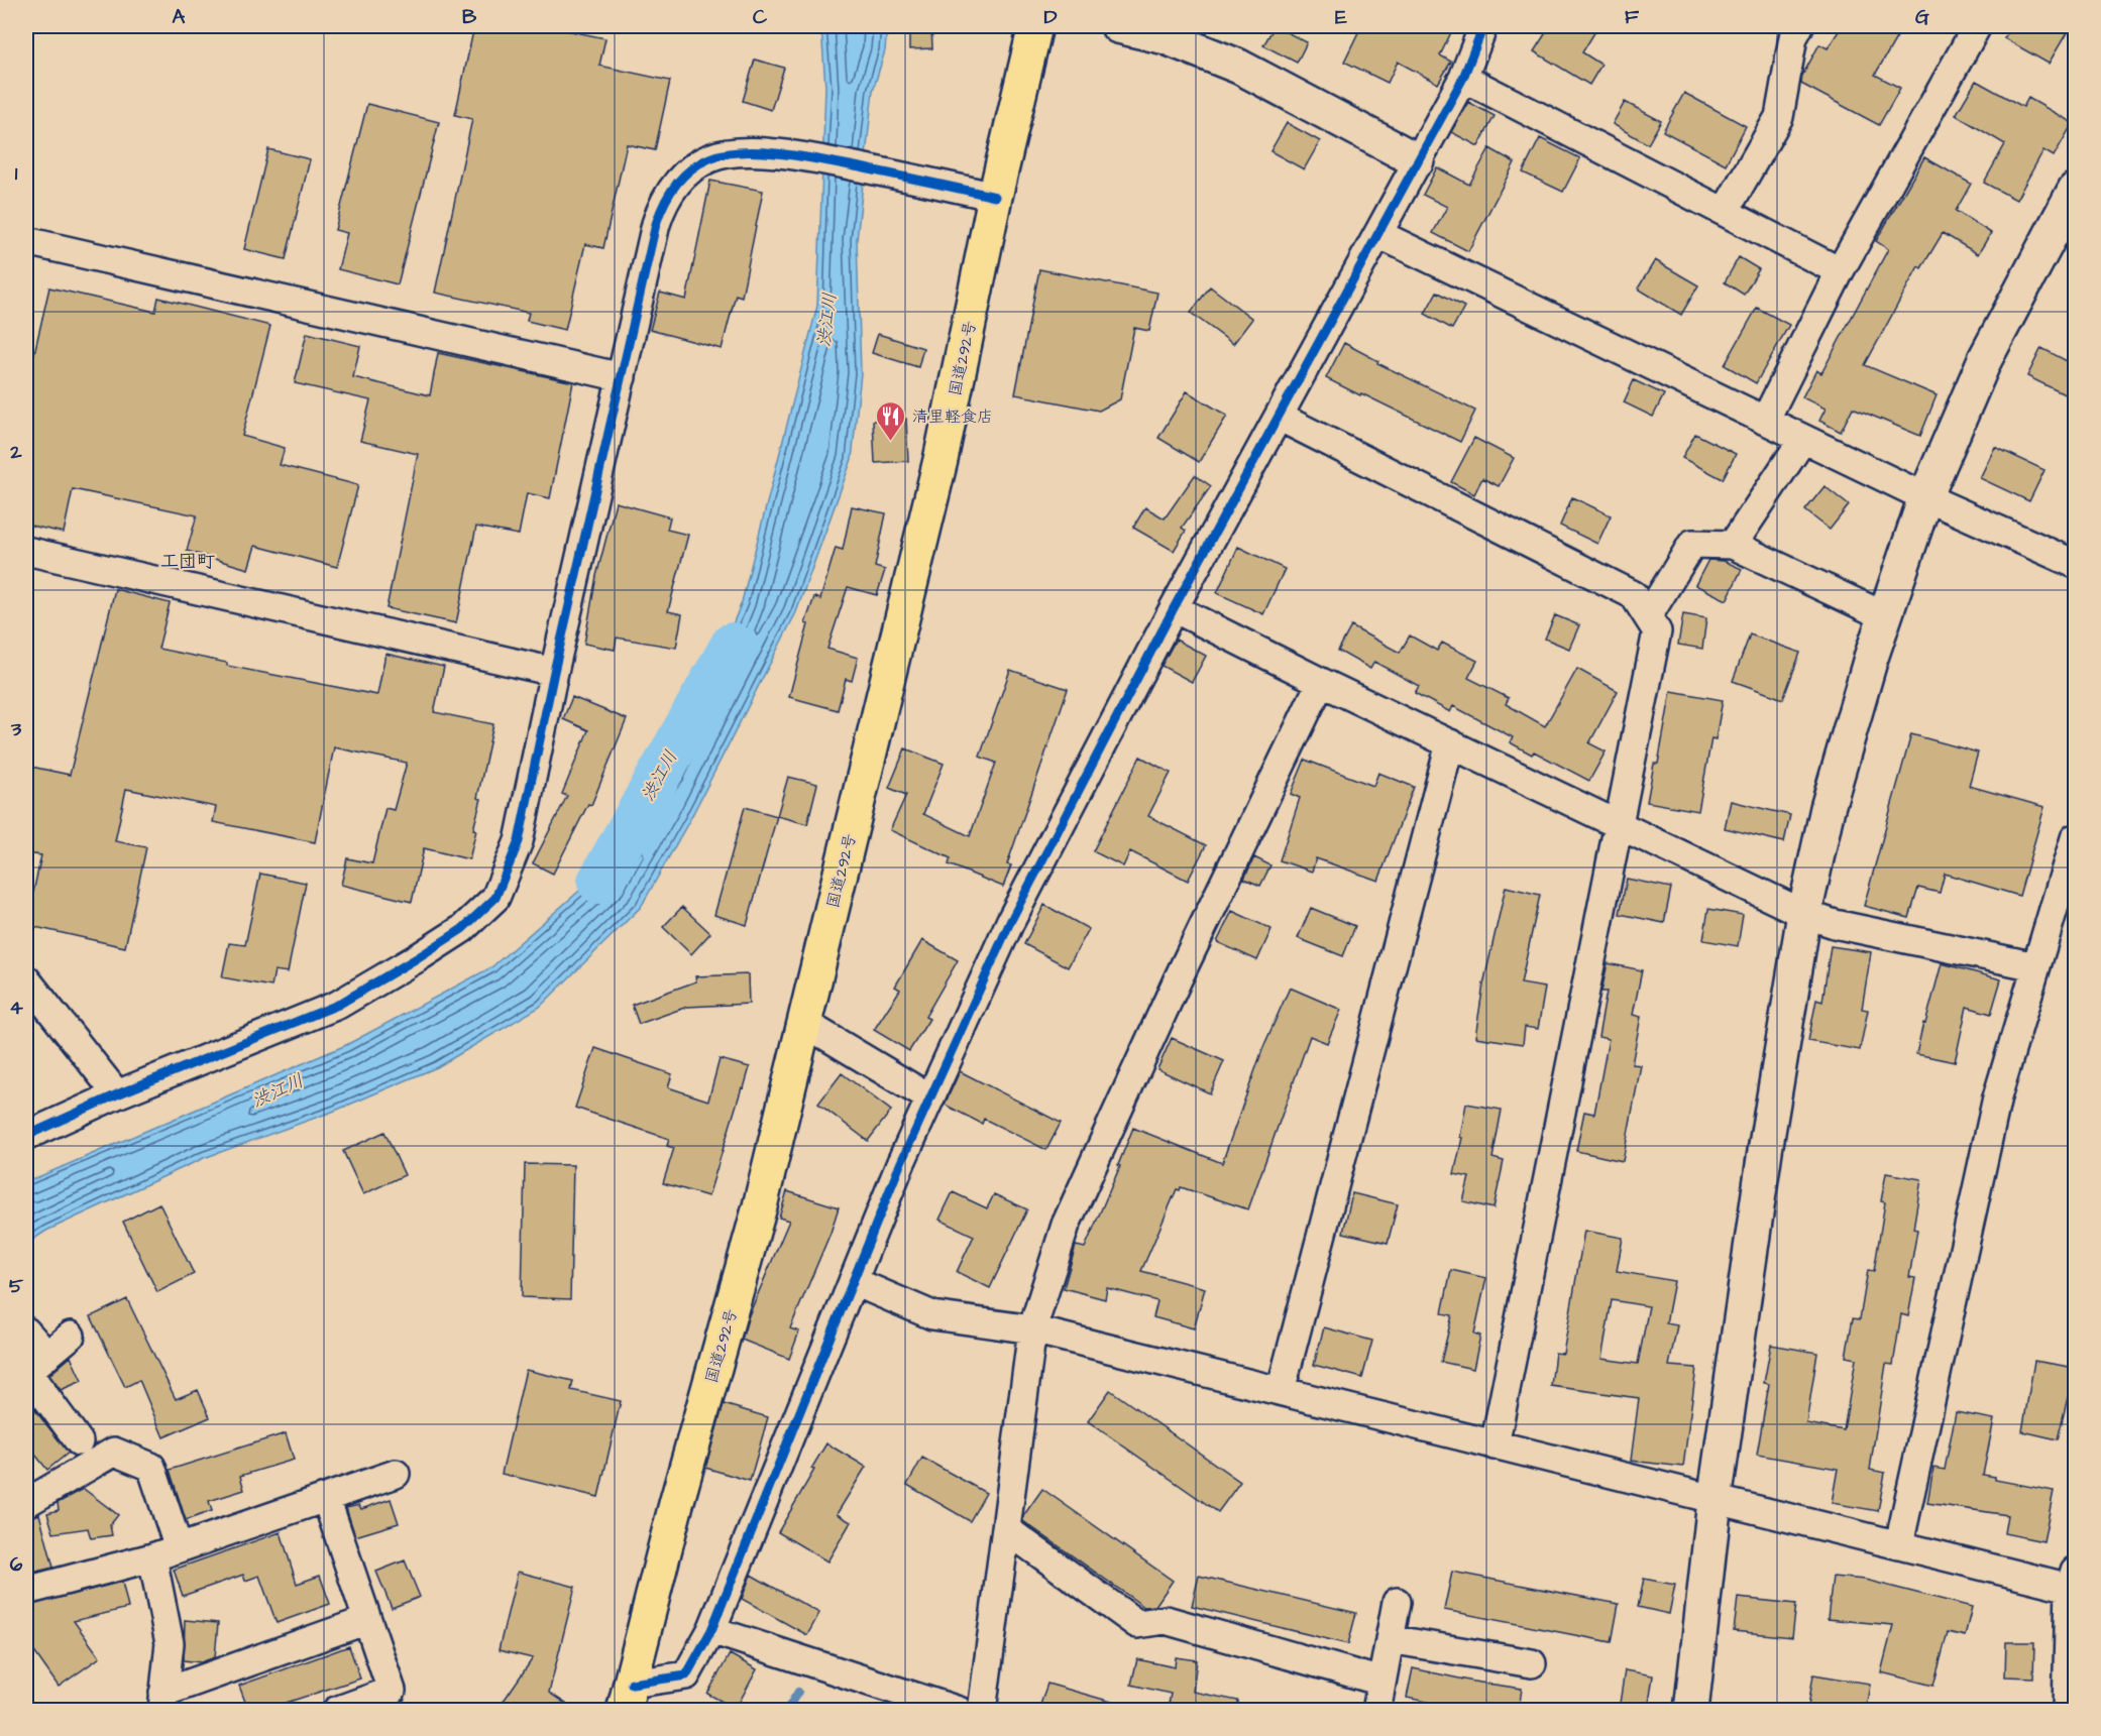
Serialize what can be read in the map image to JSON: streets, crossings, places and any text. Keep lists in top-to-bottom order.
{
  "streets": {
    "highway": ["国道292号"]
  },
  "districts": ["工団町"],
  "water": ["渋江川"],
  "places": {
    "restaurant": ["清里軽食店"]
  },
  "grid": {
    "columns": [
      "A",
      "B",
      "C",
      "D",
      "E",
      "F",
      "G"
    ],
    "rows": [
      "1",
      "2",
      "3",
      "4",
      "5",
      "6"
    ]
  }
}
